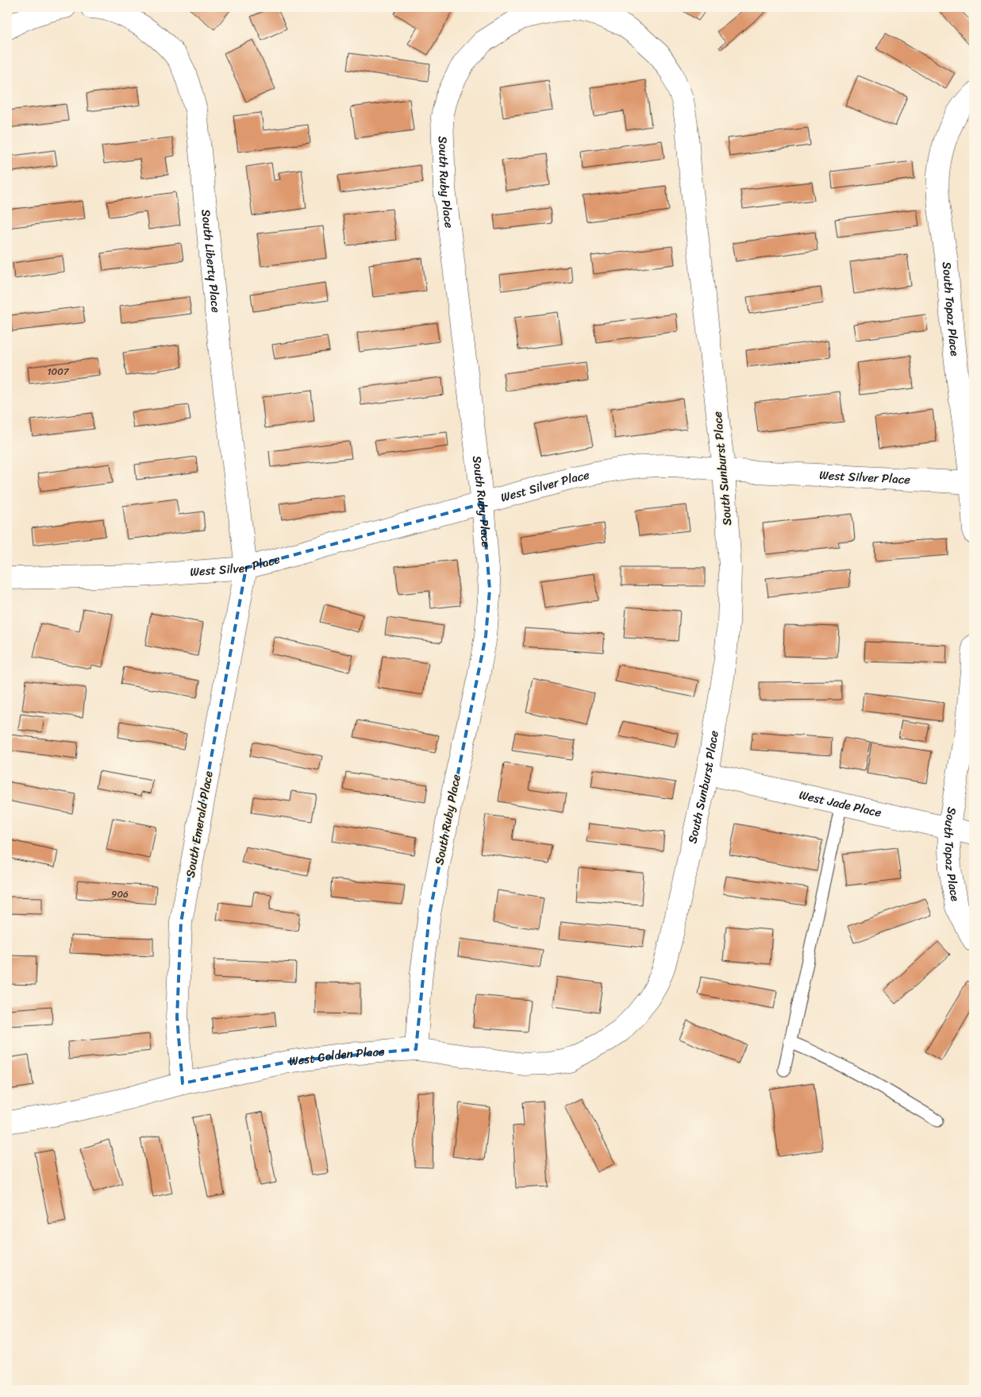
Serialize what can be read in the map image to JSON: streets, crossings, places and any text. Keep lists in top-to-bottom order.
{
  "streets": {
    "street": [
      "South Ruby Place",
      "South Liberty Place",
      "South Topaz Place",
      "South Sunburst Place",
      "West Silver Place",
      "West Jade Place",
      "South Emerald Place",
      "West Golden Place"
    ]
  },
  "crossings": [
    ["South Ruby Place", "South Sunburst Place"],
    ["South Ruby Place", "West Silver Place"],
    ["South Ruby Place", "West Golden Place"],
    ["South Liberty Place", "West Silver Place"],
    ["South Liberty Place", "South Emerald Place"],
    ["South Topaz Place", "West Silver Place"],
    ["South Topaz Place", "West Jade Place"],
    ["South Sunburst Place", "West Silver Place"],
    ["South Sunburst Place", "West Jade Place"],
    ["South Sunburst Place", "West Golden Place"],
    ["West Silver Place", "South Emerald Place"],
    ["South Emerald Place", "West Golden Place"]
  ],
  "house_numbers": ["1007", "906"]
}
